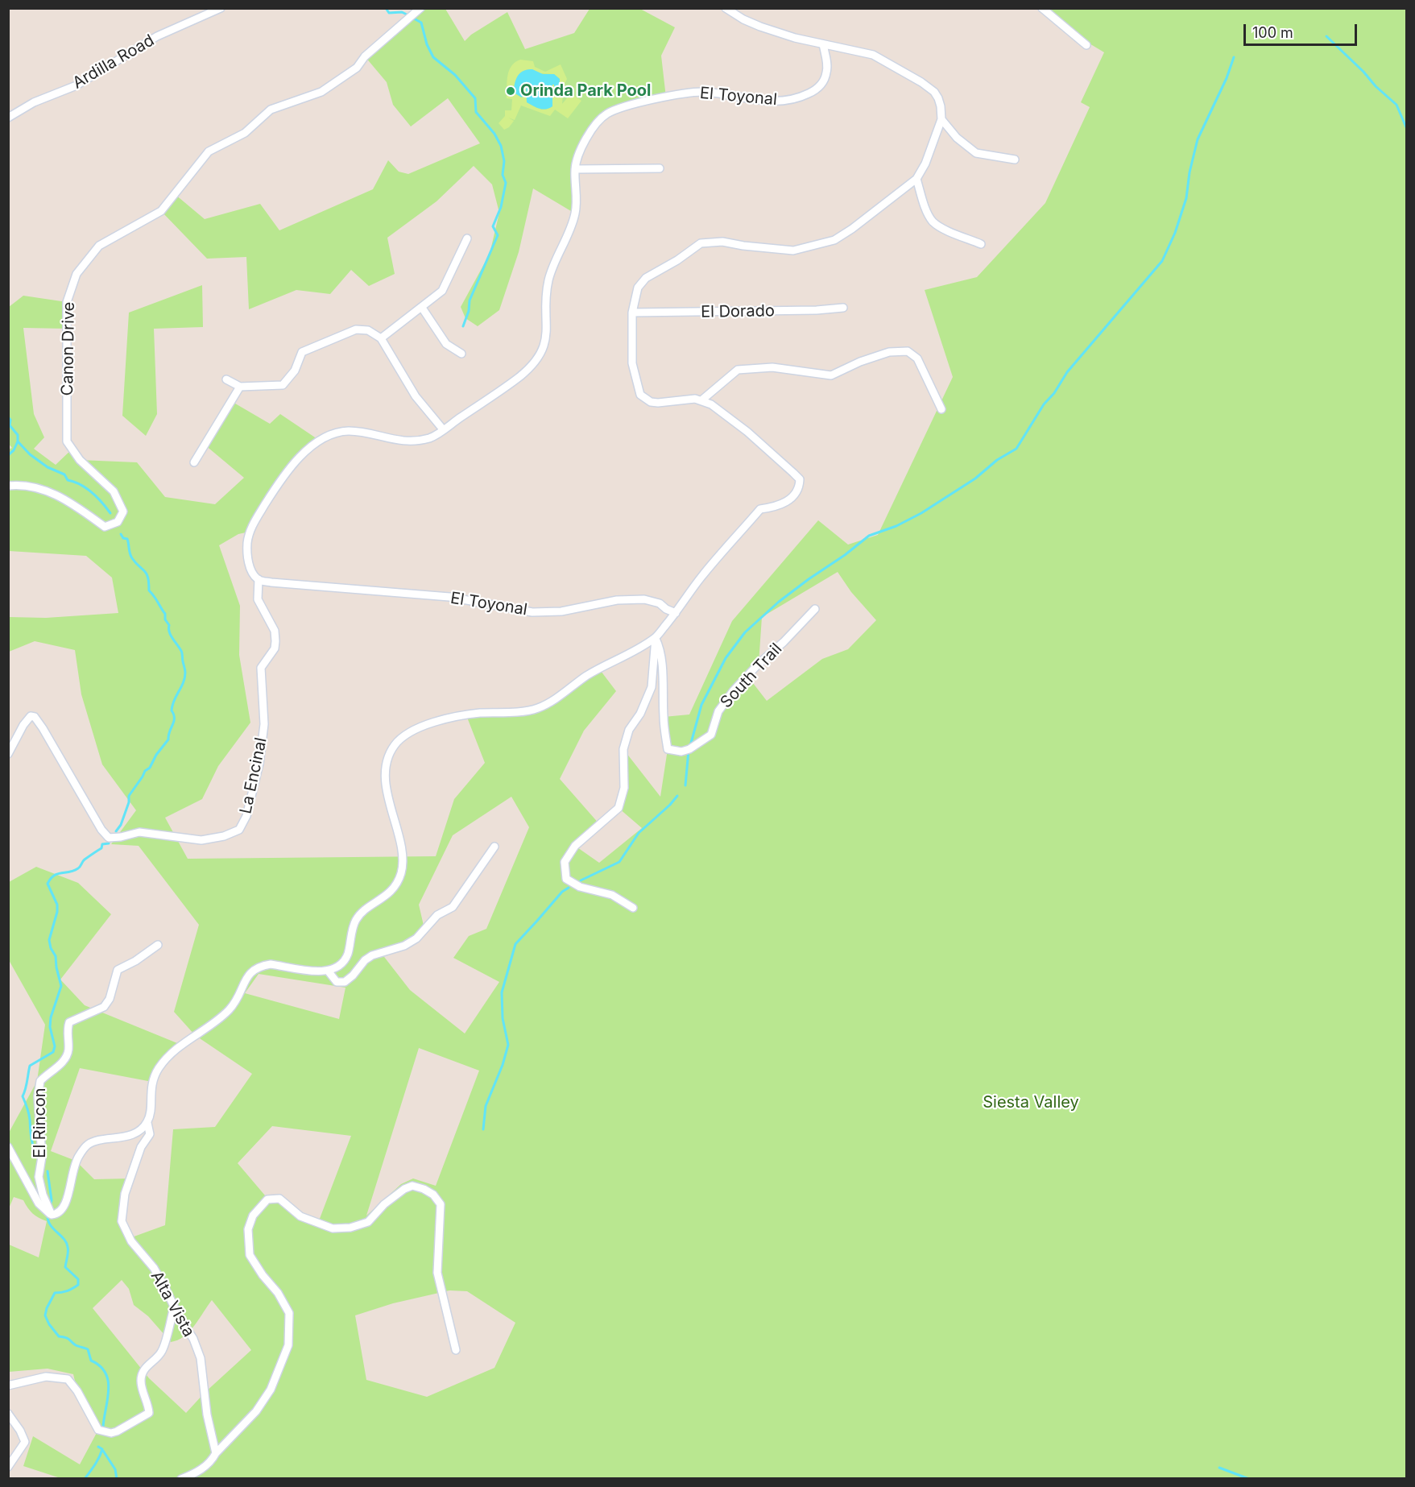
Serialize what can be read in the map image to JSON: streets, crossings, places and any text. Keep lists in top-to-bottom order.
{
  "streets": {
    "street": [
      "Ardilla Road",
      "El Toyonal",
      "El Dorado",
      "Canon Drive",
      "South Trail",
      "La Encinal",
      "El Rincon",
      "Alta Vista"
    ]
  },
  "crossings": [
    ["El Toyonal", "La Encinal"]
  ],
  "parks": ["Siesta Valley"],
  "places": ["Orinda Park Pool"],
  "scale_bar": "100 m"
}
